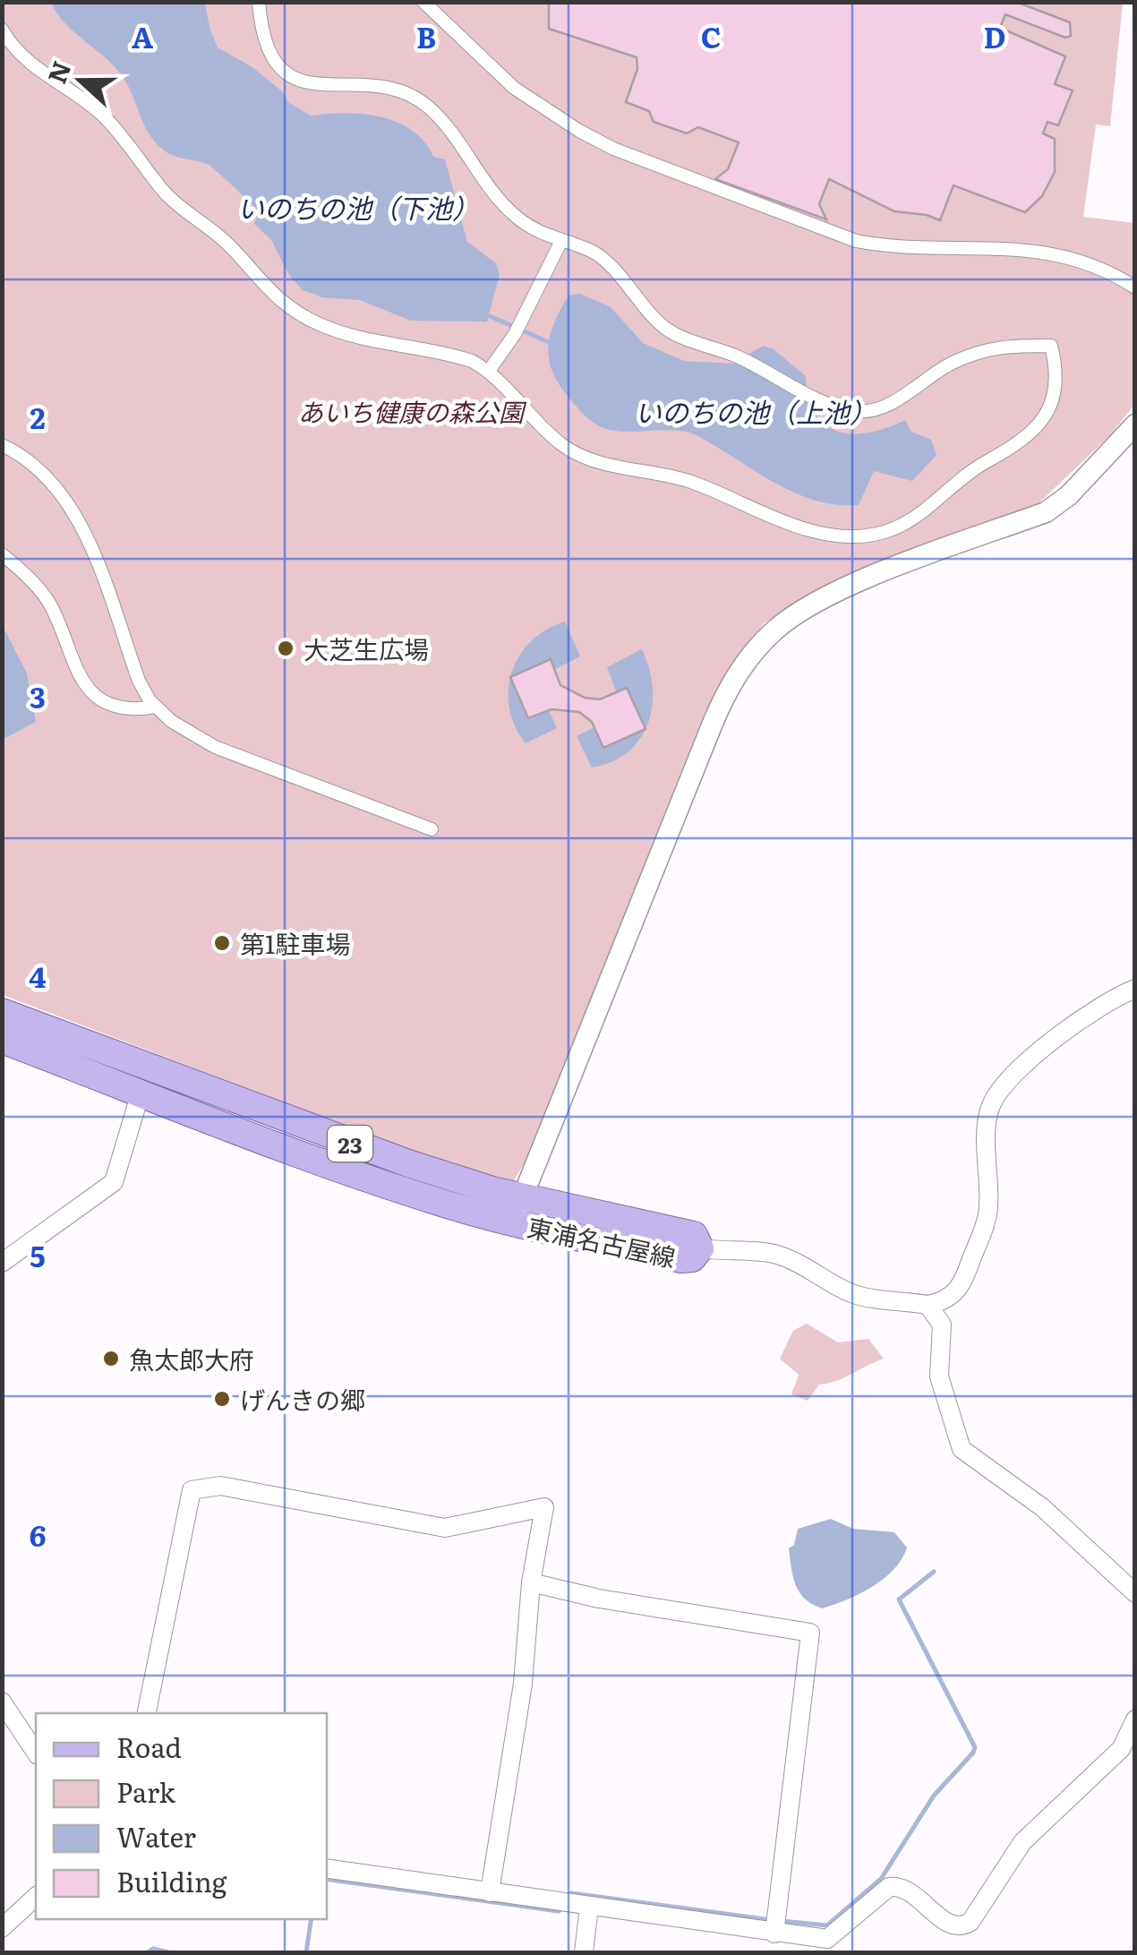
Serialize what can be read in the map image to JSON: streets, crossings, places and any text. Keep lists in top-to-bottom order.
{
  "streets": {
    "main road": ["23", "東浦名古屋線"]
  },
  "water": ["いのちの池（下池）", "いのちの池（上池）"],
  "parks": ["あいち健康の森公園"],
  "places": [
    "大芝生広場",
    "第1駐車場",
    "魚太郎大府",
    "げんきの郷"
  ],
  "legend": [
    "Road",
    "Park",
    "Water",
    "Building"
  ],
  "north": "left",
  "grid": {
    "columns": [
      "A",
      "B",
      "C",
      "D"
    ],
    "rows": [
      "2",
      "3",
      "4",
      "5",
      "6"
    ]
  }
}
